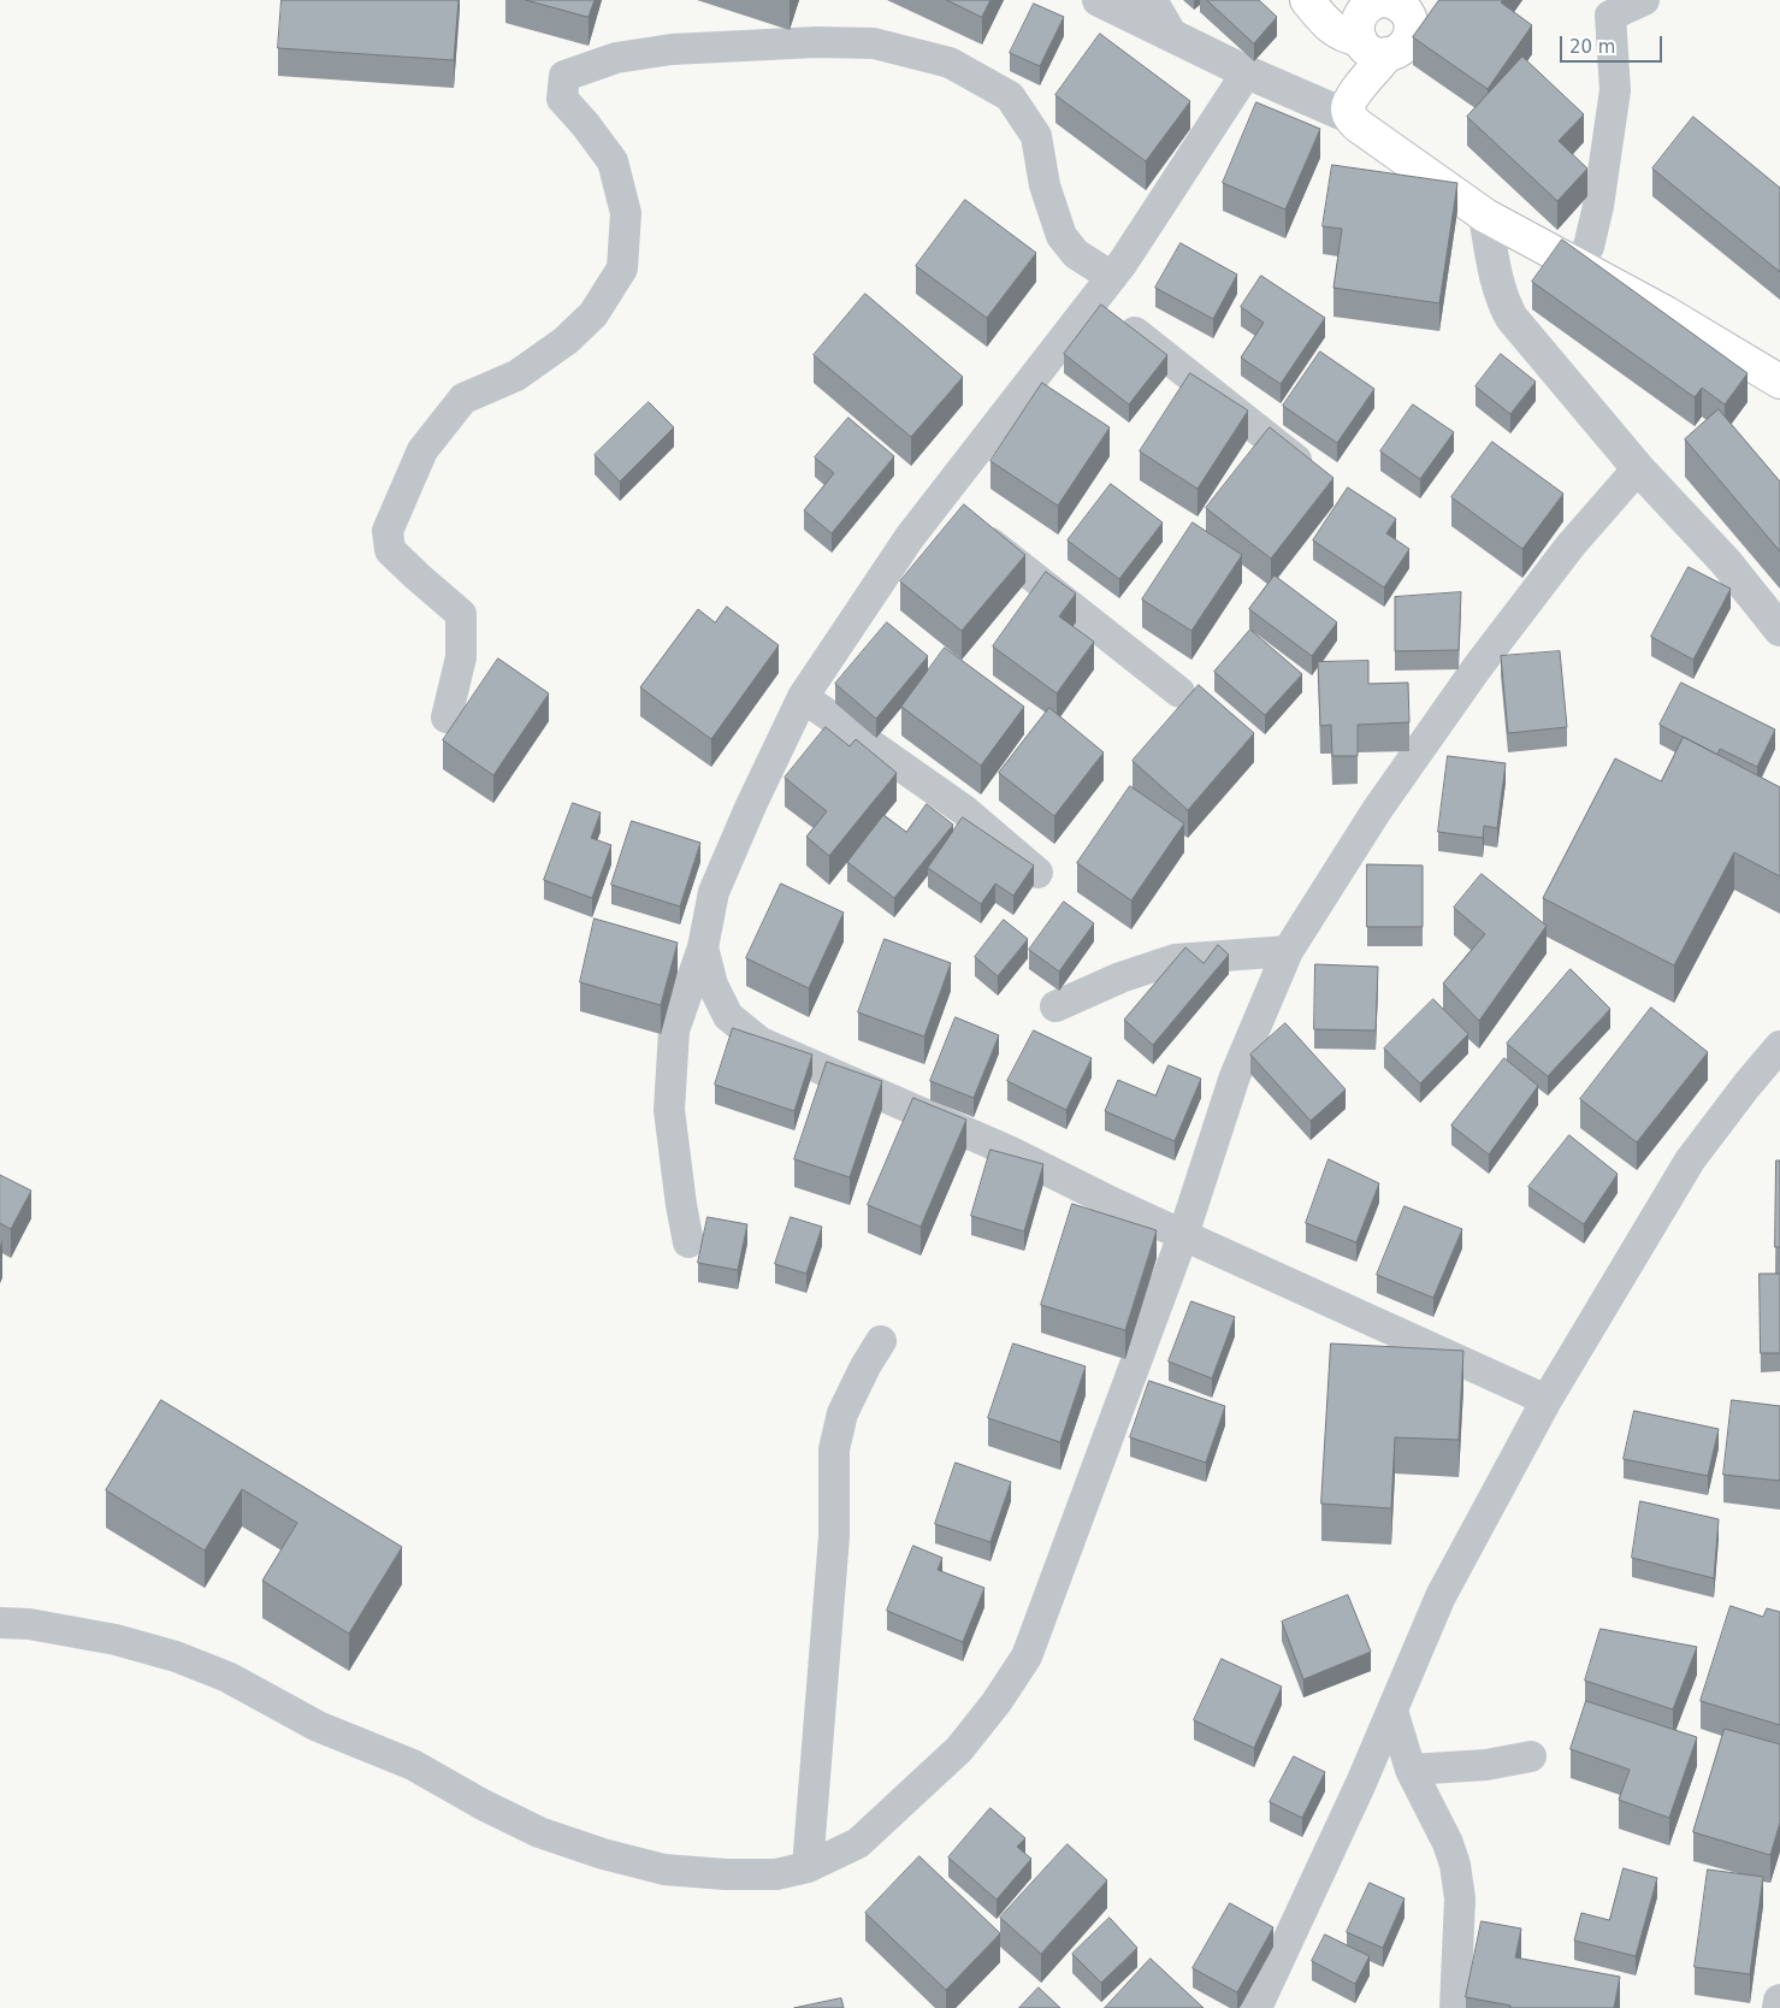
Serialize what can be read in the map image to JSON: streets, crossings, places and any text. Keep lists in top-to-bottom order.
{
  "scale_bar": "20 m"
}
